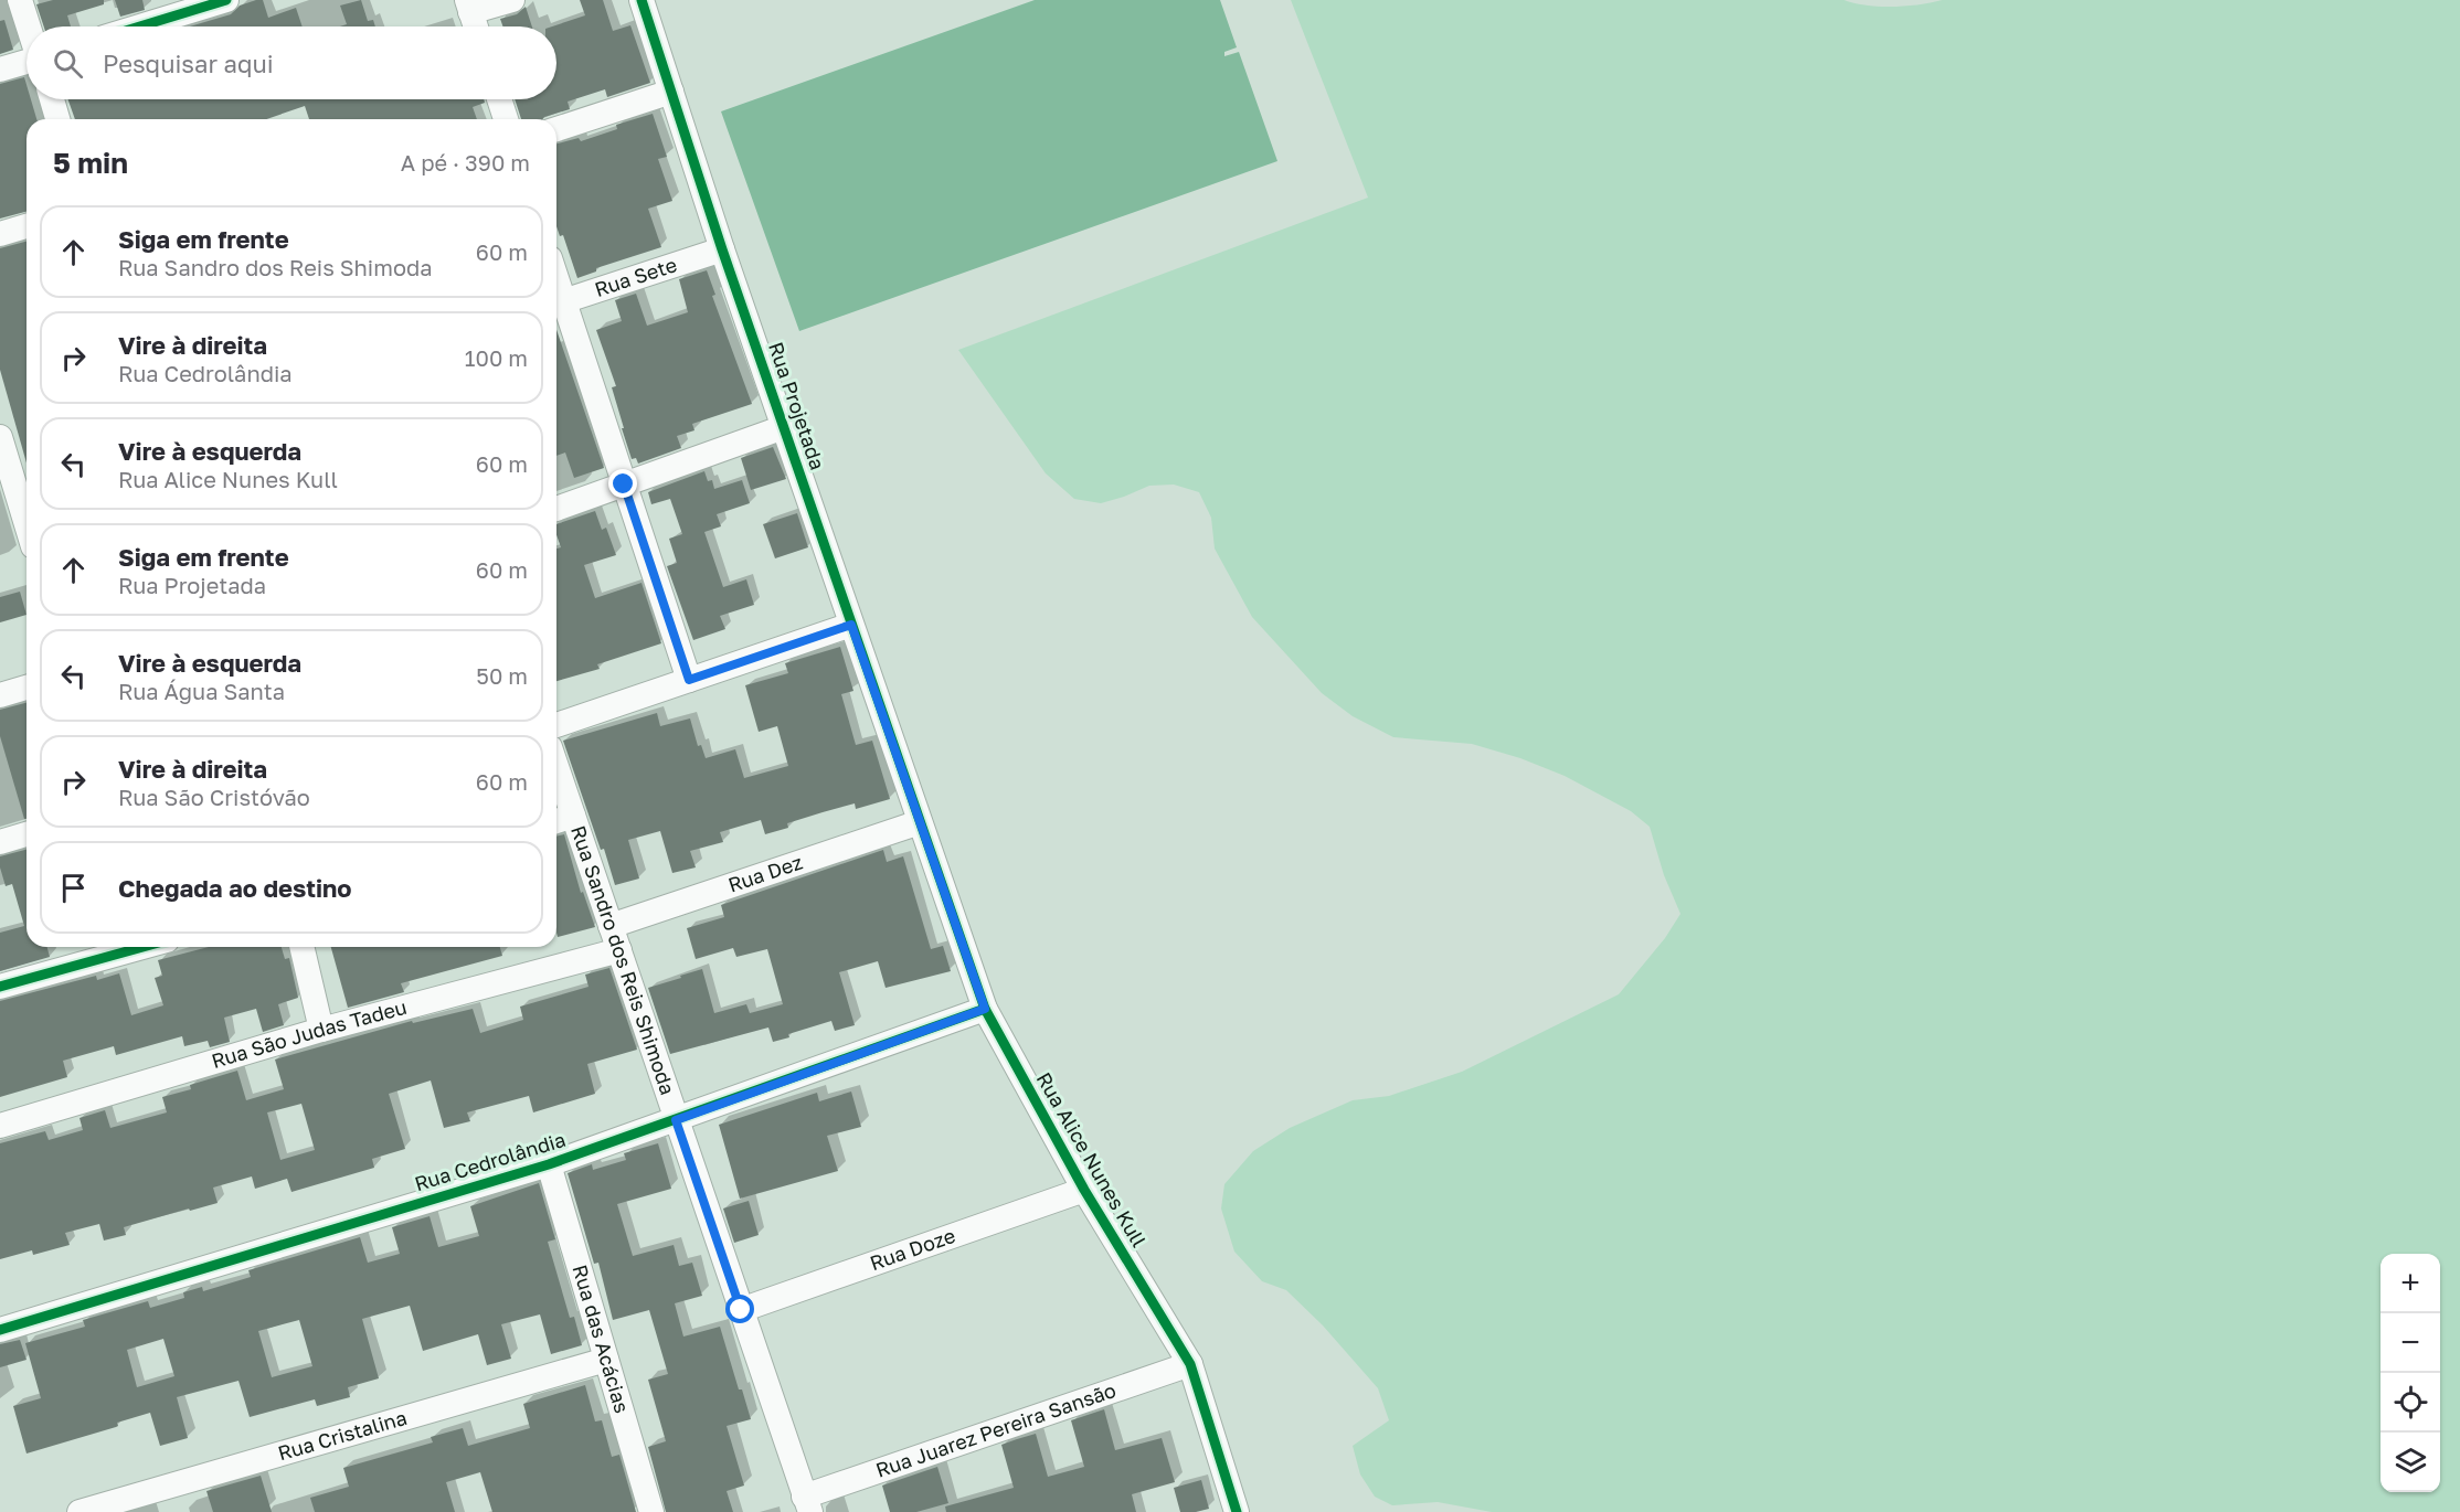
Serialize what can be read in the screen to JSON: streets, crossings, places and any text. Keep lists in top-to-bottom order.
{
  "streets": {
    "street": [
      "Rua Sete",
      "Rua Projetada",
      "Rua Dez",
      "Rua Sandro dos Reis Shimoda",
      "Rua São Judas Tadeu",
      "Rua Alice Nunes Kull",
      "Rua Cedrolândia",
      "Rua Doze",
      "Rua das Acácias",
      "Rua Juarez Pereira Sansão",
      "Rua Cristalina"
    ]
  },
  "crossings": [
    ["Rua Sete", "Rua Projetada"],
    ["Rua Projetada", "Rua Dez"],
    ["Rua Projetada", "Rua Alice Nunes Kull"],
    ["Rua Dez", "Rua Sandro dos Reis Shimoda"],
    ["Rua Dez", "Rua Alice Nunes Kull"],
    ["Rua Sandro dos Reis Shimoda", "Rua São Judas Tadeu"],
    ["Rua Sandro dos Reis Shimoda", "Rua Cedrolândia"],
    ["Rua Sandro dos Reis Shimoda", "Rua Doze"],
    ["Rua Sandro dos Reis Shimoda", "Rua Juarez Pereira Sansão"],
    ["Rua Alice Nunes Kull", "Rua Cedrolândia"],
    ["Rua Alice Nunes Kull", "Rua Doze"],
    ["Rua Alice Nunes Kull", "Rua Juarez Pereira Sansão"],
    ["Rua Cedrolândia", "Rua das Acácias"],
    ["Rua das Acácias", "Rua Cristalina"]
  ],
  "page": {
    "search": "Pesquisar aqui",
    "heading": ["5 min", "A pé · 390 m"],
    "list": [
      ["Siga em frente", "Rua Sandro dos Reis Shimoda", "60 m"],
      ["Vire à direita", "Rua Cedrolândia", "100 m"],
      ["Vire à esquerda", "Rua Alice Nunes Kull", "60 m"],
      ["Siga em frente", "Rua Projetada", "60 m"],
      ["Vire à esquerda", "Rua Água Santa", "50 m"],
      ["Vire à direita", "Rua São Cristóvão", "60 m"],
      "Chegada ao destino"
    ],
    "map_buttons": ["+", "−"]
  }
}
